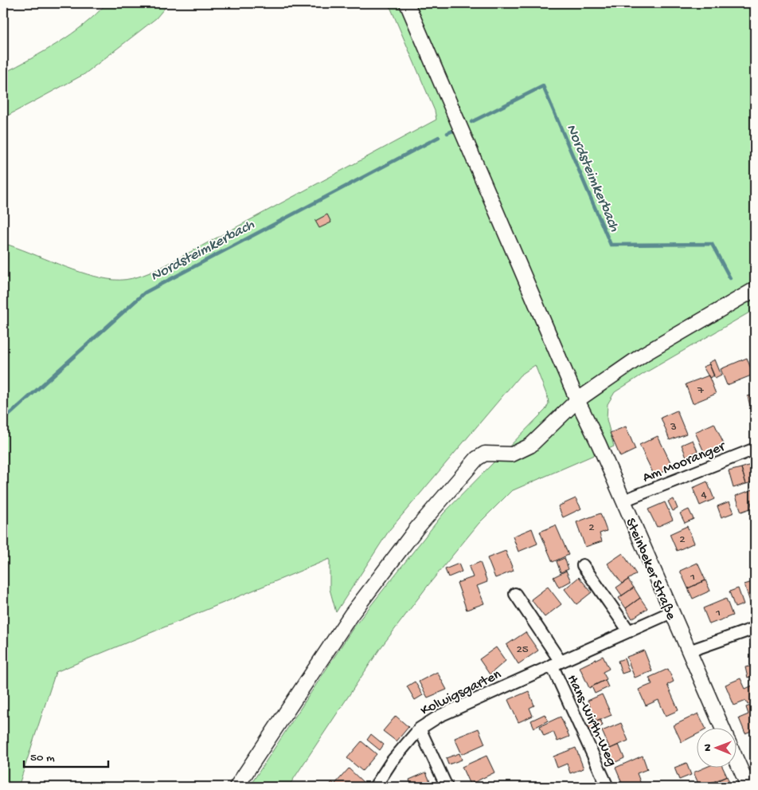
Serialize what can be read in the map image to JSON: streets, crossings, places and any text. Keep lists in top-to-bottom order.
{
  "streets": {
    "street": [
      "Am Mooranger",
      "Steinbeker Straße",
      "Kolwigsgarten",
      "Hans-Wirth-Weg"
    ]
  },
  "crossings": [
    ["Am Mooranger", "Steinbeker Straße"],
    ["Steinbeker Straße", "Kolwigsgarten"],
    ["Kolwigsgarten", "Hans-Wirth-Weg"]
  ],
  "water": ["Nordsteimkerbach"],
  "house_numbers": [
    "7",
    "3",
    "4",
    "2",
    "2",
    "1",
    "1",
    "25"
  ],
  "scale_bar": "50 m",
  "north": "left"
}
